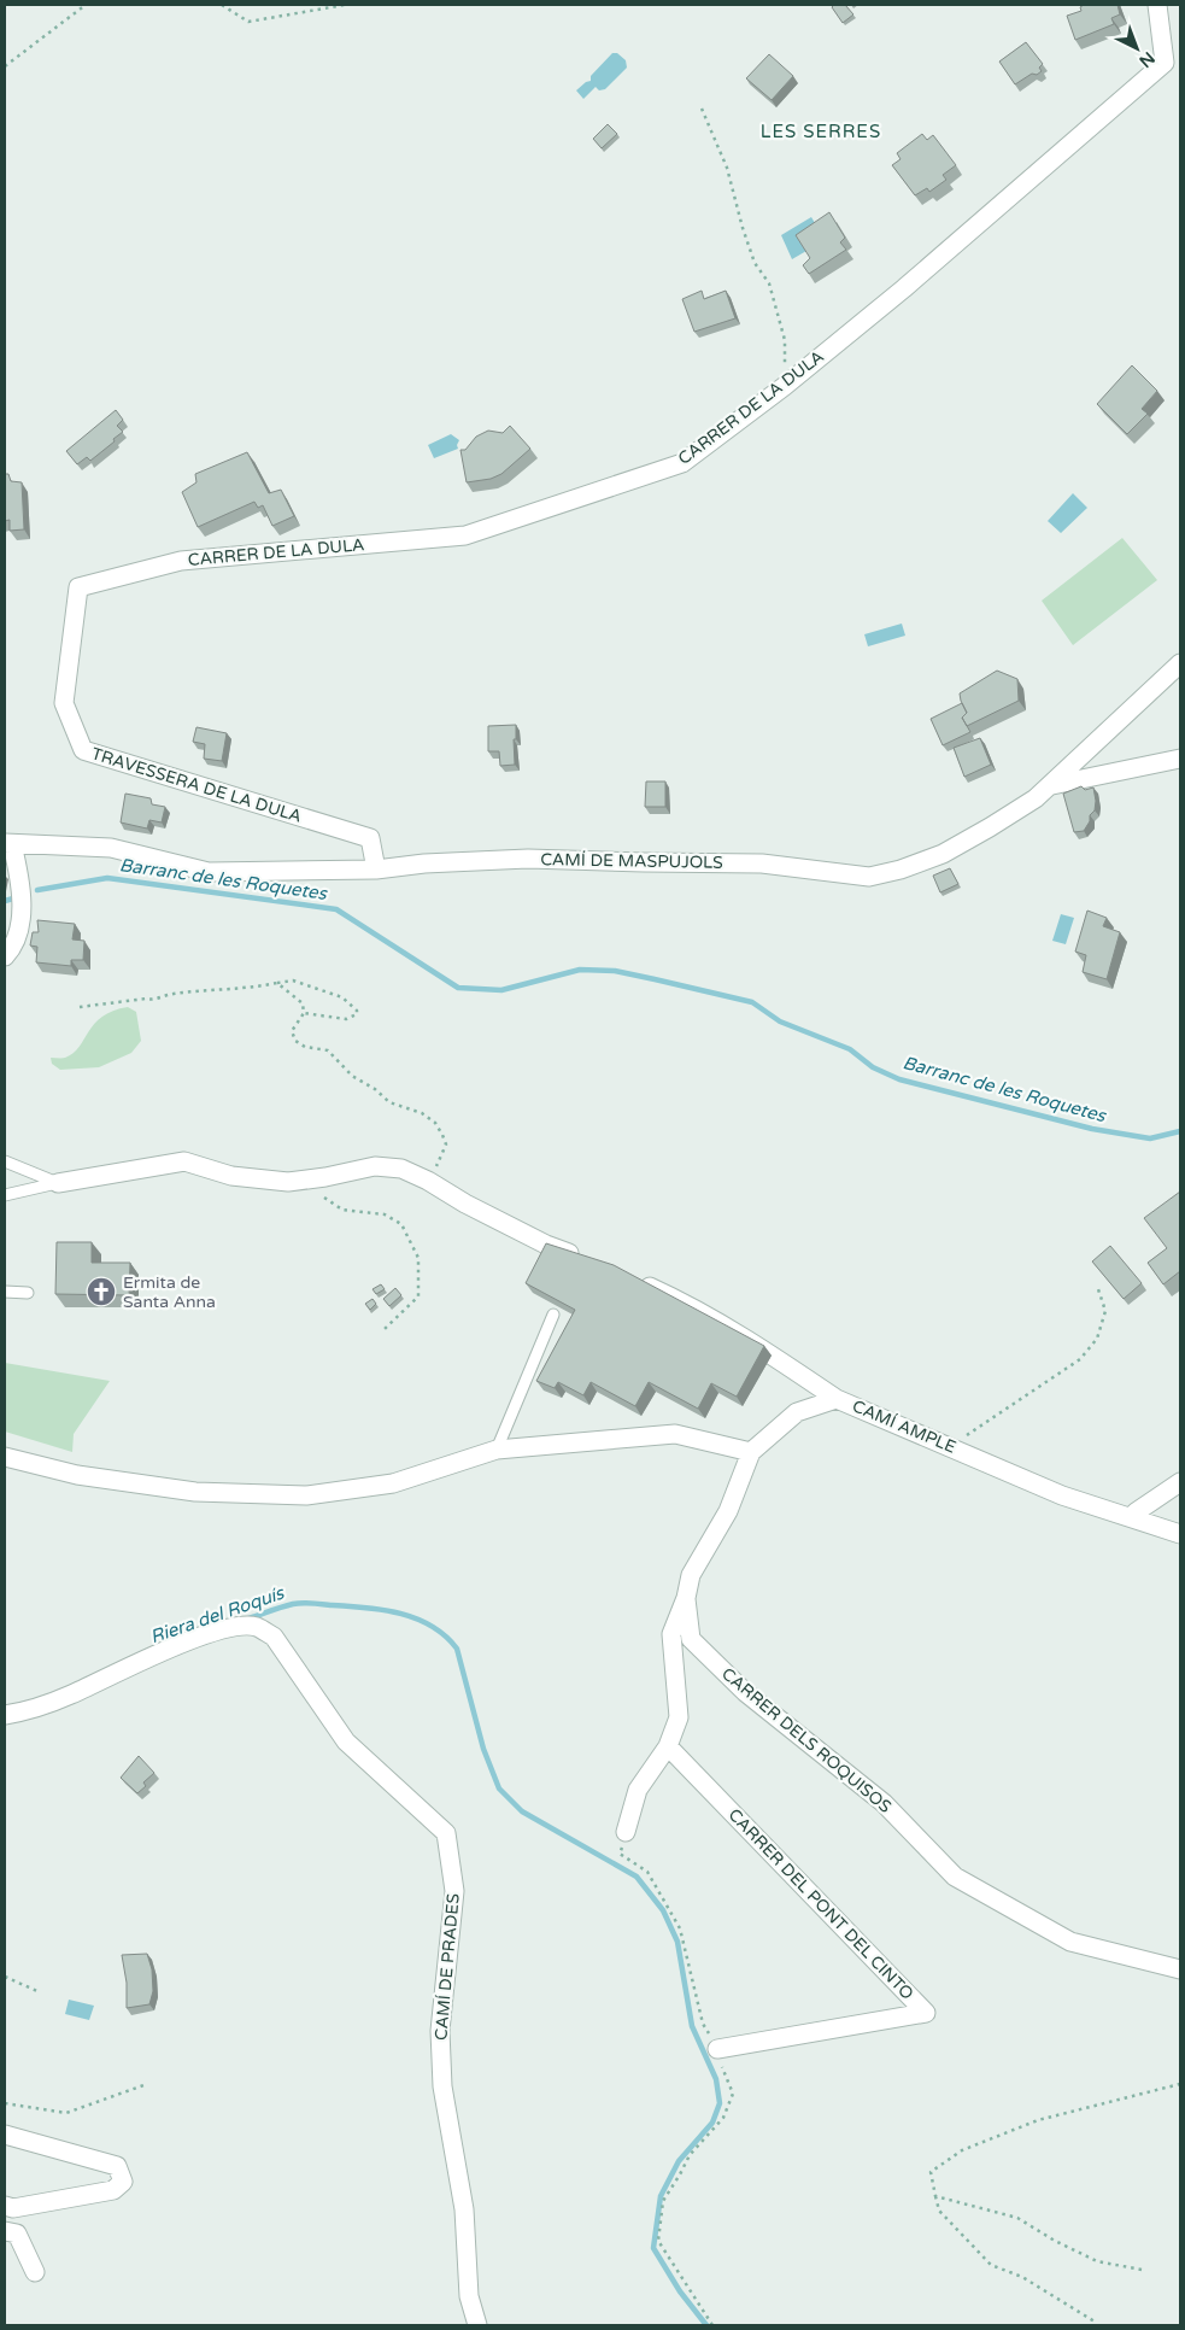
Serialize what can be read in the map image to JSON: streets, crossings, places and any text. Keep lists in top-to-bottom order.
{
  "streets": {
    "street": [
      "CARRER DE LA DULA",
      "TRAVESSERA DE LA DULA",
      "CAMÍ DE MASPUJOLS",
      "CAMÍ AMPLE",
      "CARRER DELS ROQUISOS",
      "CARRER DEL PONT DEL CINTO",
      "CAMÍ DE PRADES"
    ]
  },
  "crossings": [
    ["CARRER DE LA DULA", "TRAVESSERA DE LA DULA"],
    ["TRAVESSERA DE LA DULA", "CAMÍ DE MASPUJOLS"],
    ["CAMÍ AMPLE", "CARRER DELS ROQUISOS"],
    ["CAMÍ AMPLE", "CARRER DEL PONT DEL CINTO"]
  ],
  "districts": ["LES SERRES"],
  "water": ["Barranc de les Roquetes", "Riera del Roquís"],
  "places": {
    "church": ["Ermita de Santa Anna"]
  },
  "north": "bottom right"
}
